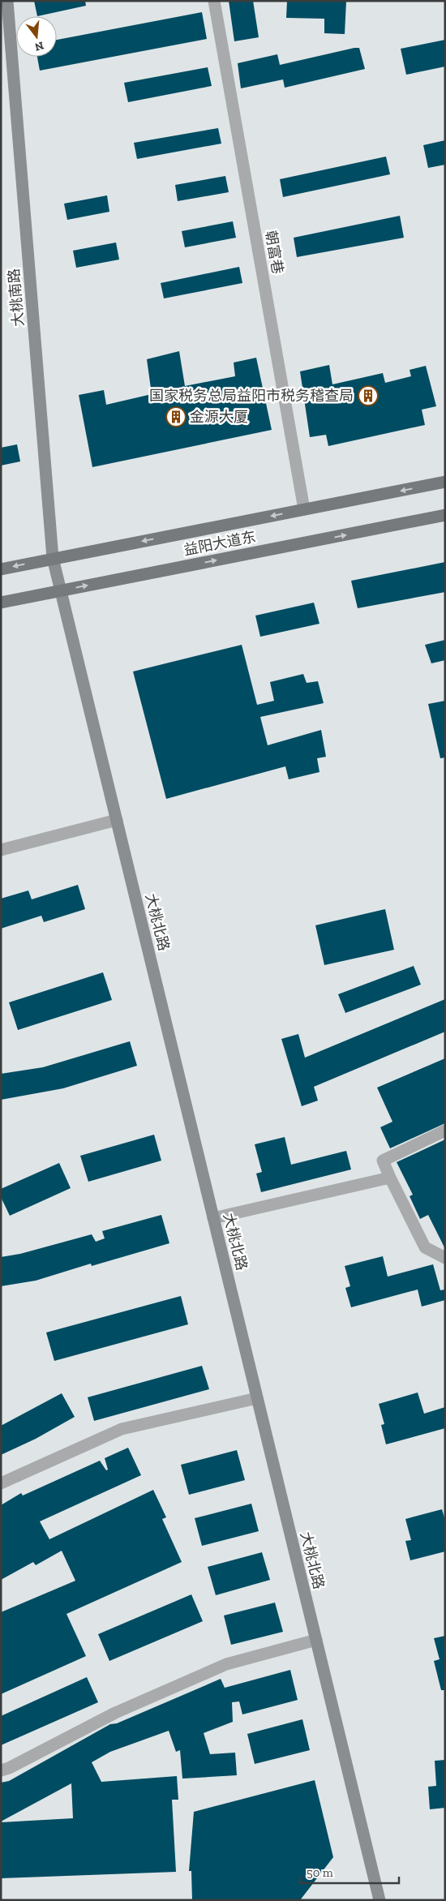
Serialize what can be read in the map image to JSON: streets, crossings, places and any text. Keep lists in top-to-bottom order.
{
  "streets": {
    "main road": ["益阳大道东"],
    "street": ["朝富巷", "大桃南路", "大桃北路"]
  },
  "crossings": [
    ["大桃南路", "益阳大道东"],
    ["大桃南路", "大桃北路"],
    ["益阳大道东", "大桃北路"]
  ],
  "places": {
    "building": ["国家税务总局益阳市税务稽查局", "金源大厦"]
  },
  "scale_bar": "50 m",
  "north": "bottom"
}
